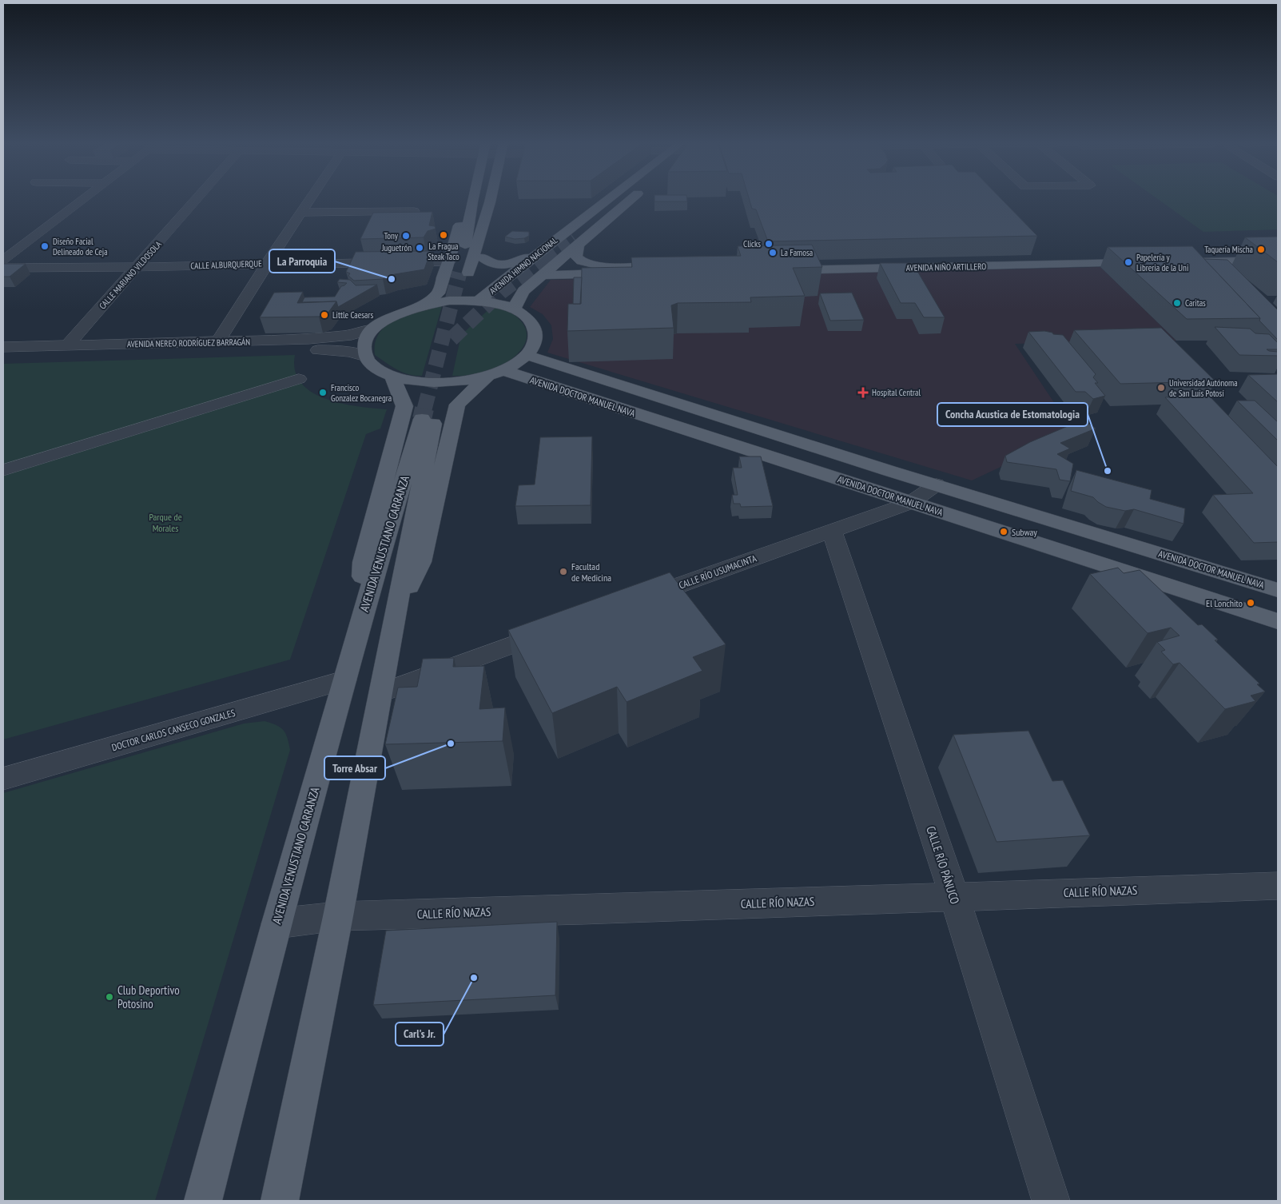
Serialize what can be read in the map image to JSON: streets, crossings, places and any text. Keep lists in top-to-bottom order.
{
  "streets": {
    "main road": [
      "AVENIDA HIMNO NACIONAL",
      "AVENIDA NIÑO ARTILLERO",
      "AVENIDA DOCTOR MANUEL NAVA",
      "AVENIDA VENUSTIANO CARRANZA"
    ],
    "street": [
      "CALLE ALBURQUERQUE",
      "CALLE MARIANO VILDOSOLA",
      "AVENIDA NEREO RODRÍGUEZ BARRAGÁN",
      "CALLE RÍO USUMACINTA",
      "DOCTOR CARLOS CANSECO GONZALES",
      "CALLE RÍO PÁNUCO",
      "CALLE RÍO NAZAS"
    ]
  },
  "crossings": [
    ["CALLE ALBURQUERQUE", "CALLE MARIANO VILDOSOLA"],
    ["CALLE MARIANO VILDOSOLA", "AVENIDA NEREO RODRÍGUEZ BARRAGÁN"],
    ["AVENIDA DOCTOR MANUEL NAVA", "CALLE RÍO USUMACINTA"],
    ["AVENIDA VENUSTIANO CARRANZA", "DOCTOR CARLOS CANSECO GONZALES"],
    ["AVENIDA VENUSTIANO CARRANZA", "CALLE RÍO NAZAS"],
    ["CALLE RÍO USUMACINTA", "CALLE RÍO PÁNUCO"],
    ["CALLE RÍO PÁNUCO", "CALLE RÍO NAZAS"]
  ],
  "parks": ["Parque de Morales"],
  "places": {
    "other": [
      "La Fragua Steak Taco",
      "Tony",
      "Clicks",
      "Diseño Facial Delineado de Ceja",
      "Juguetrón",
      "Taquería Mischa",
      "La Famosa",
      "Papelería y Libreria de la Uni",
      "La Parroquia",
      "Caritas",
      "Little Caesars",
      "Universidad Autónoma de San Luis Potosí",
      "Francisco Gonzalez Bocanegra",
      "Concha Acustica de Estomatologia",
      "Subway",
      "Facultad de Medicina",
      "El Lonchito",
      "Torre Absar",
      "Carl's Jr.",
      "Club Deportivo Potosino"
    ],
    "health": ["Hospital Central"]
  }
}
